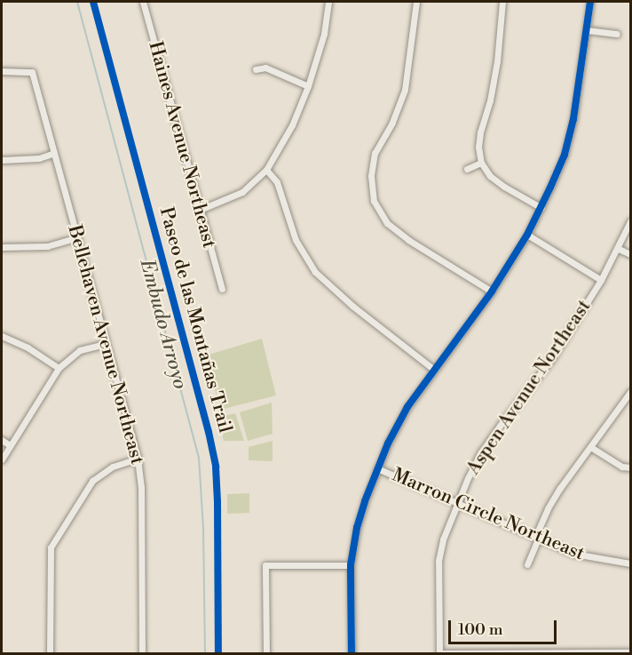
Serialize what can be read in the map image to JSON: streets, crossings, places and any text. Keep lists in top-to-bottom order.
{
  "streets": {
    "street": [
      "Haines Avenue Northeast",
      "Bellehaven Avenue Northeast",
      "Aspen Avenue Northeast",
      "Marron Circle Northeast"
    ],
    "cycle path": ["Paseo de las Montañas Trail"]
  },
  "crossings": [
    ["Aspen Avenue Northeast", "Marron Circle Northeast"]
  ],
  "water": ["Embudo Arroyo"],
  "scale_bar": "100 m"
}
